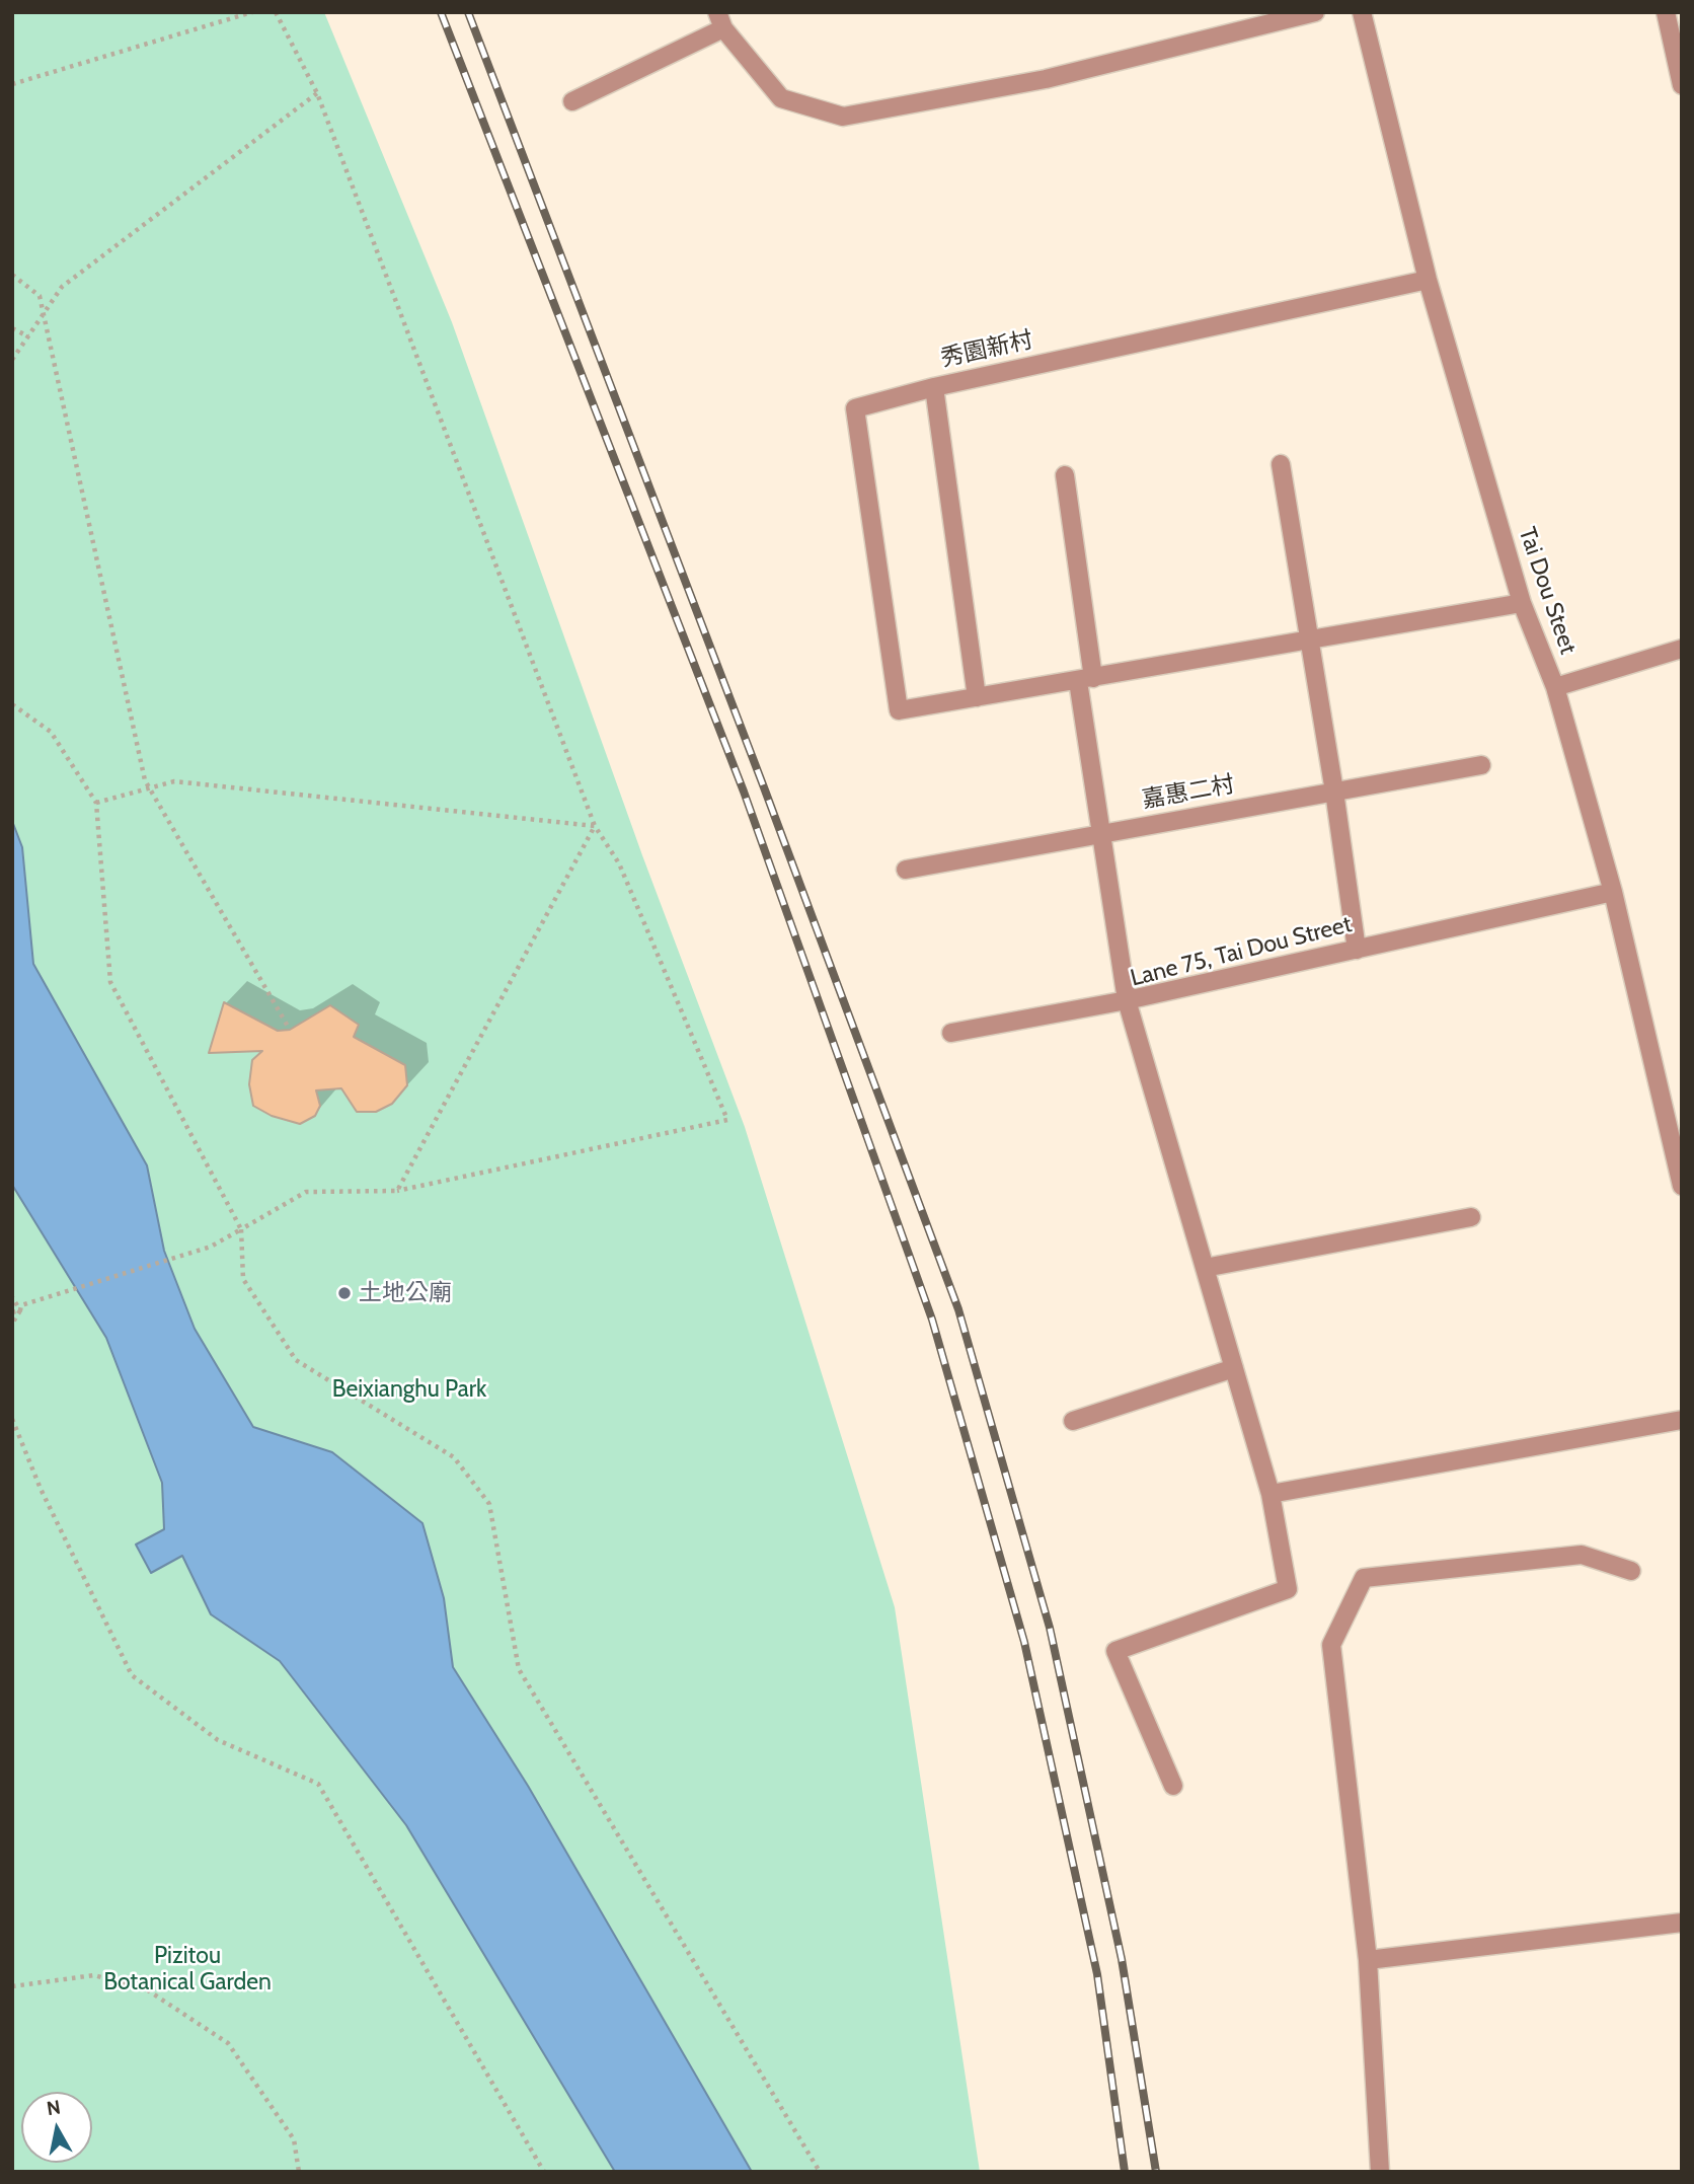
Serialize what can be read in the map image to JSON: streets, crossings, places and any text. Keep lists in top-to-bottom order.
{
  "streets": {
    "street": [
      "秀園新村",
      "Tai Dou Steet",
      "嘉惠二村",
      "Lane 75, Tai Dou Street"
    ]
  },
  "crossings": [
    ["秀園新村", "Tai Dou Steet"],
    ["Tai Dou Steet", "Lane 75, Tai Dou Street"]
  ],
  "parks": ["Beixianghu Park", "Pizitou Botanical Garden"],
  "places": ["土地公廟"],
  "north": "top"
}
